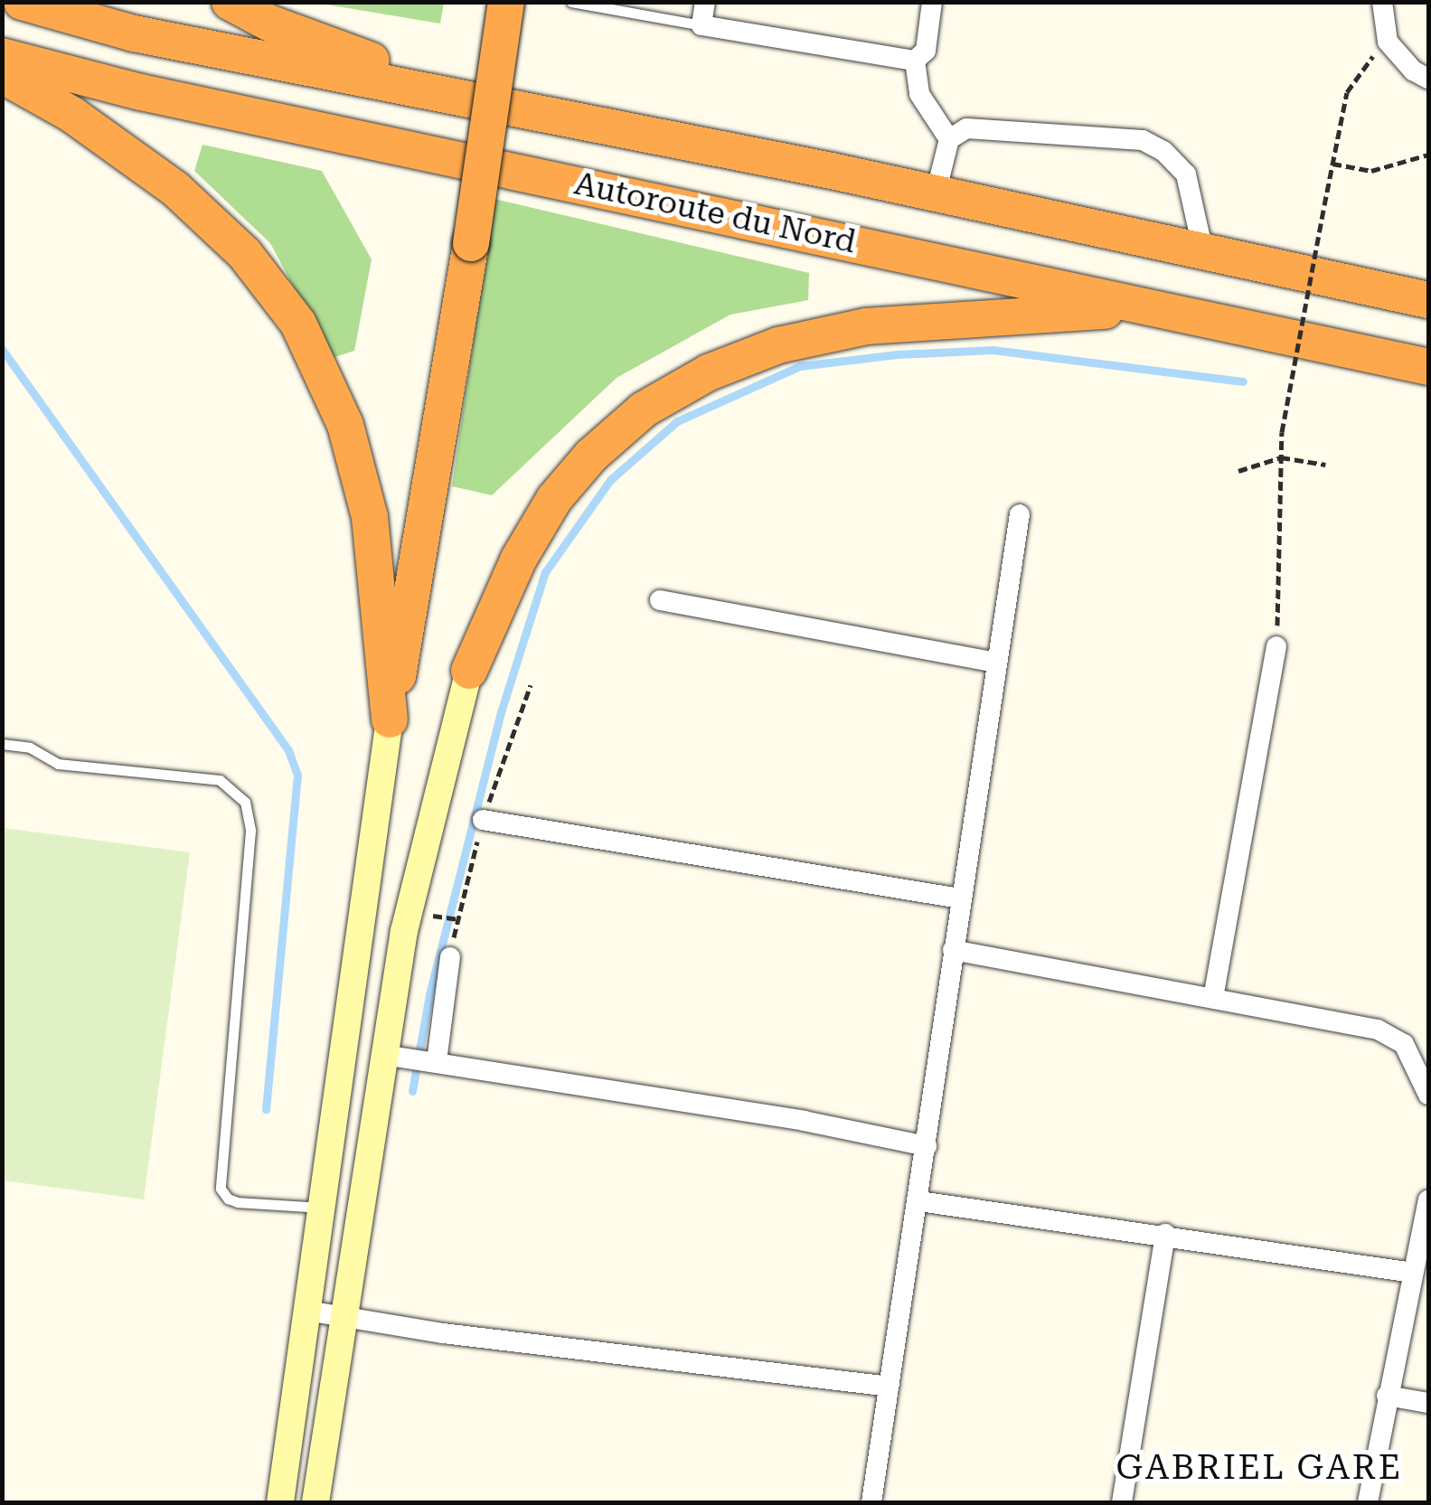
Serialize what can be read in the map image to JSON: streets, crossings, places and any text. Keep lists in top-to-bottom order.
{
  "streets": {
    "highway": ["Autoroute du Nord"]
  },
  "districts": ["GABRIEL GARE"]
}
